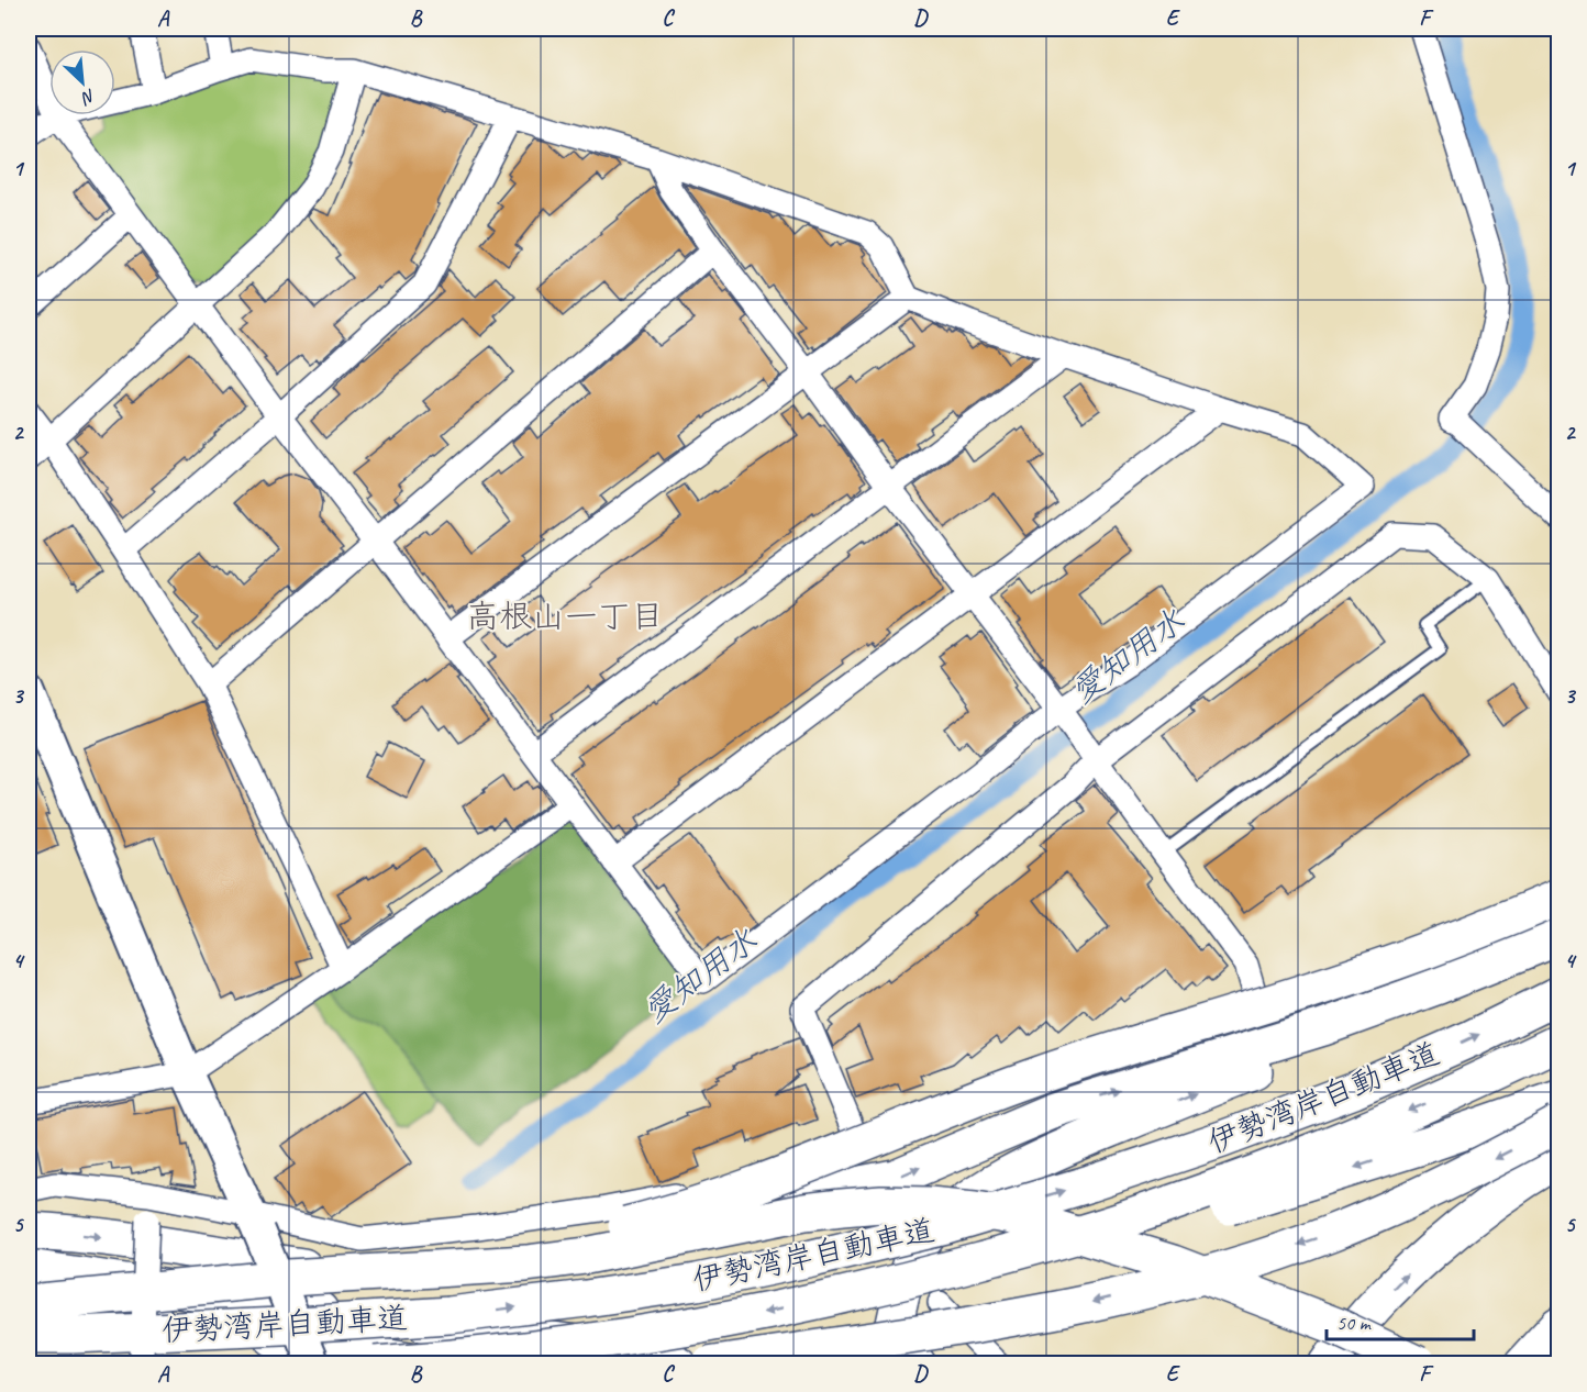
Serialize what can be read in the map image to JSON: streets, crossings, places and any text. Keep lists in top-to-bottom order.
{
  "streets": {
    "highway": ["伊勢湾岸自動車道"]
  },
  "districts": ["高根山一丁目"],
  "water": ["愛知用水"],
  "scale_bar": "50 m",
  "north": "bottom right",
  "grid": {
    "columns": [
      "A",
      "B",
      "C",
      "D",
      "E",
      "F"
    ],
    "rows": [
      "1",
      "2",
      "3",
      "4",
      "5"
    ]
  }
}
